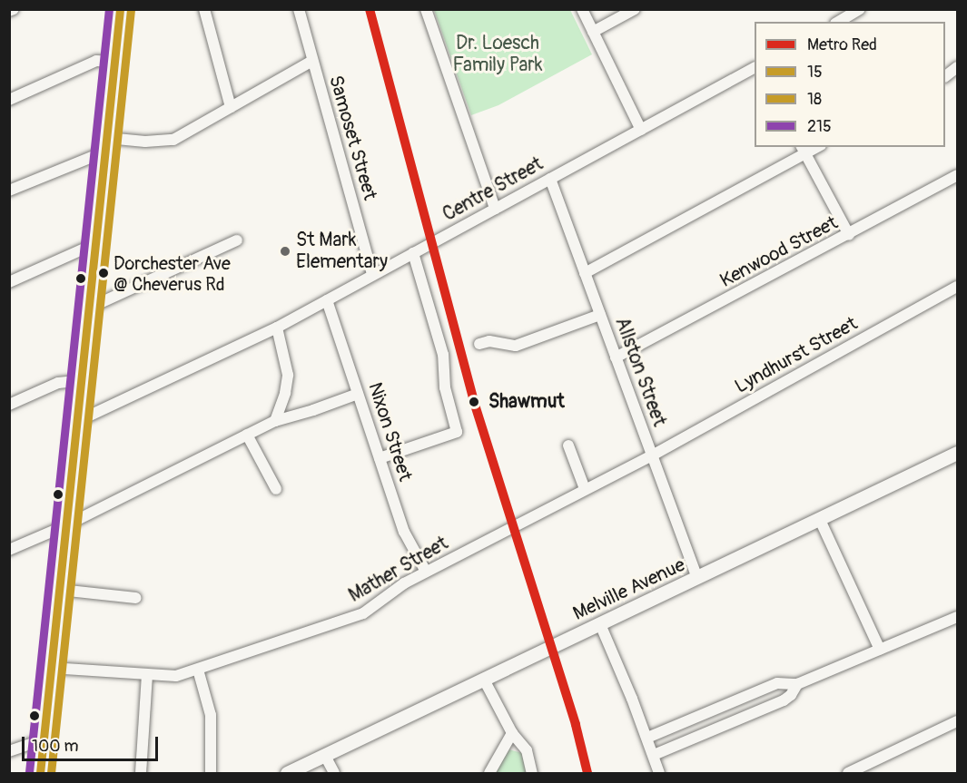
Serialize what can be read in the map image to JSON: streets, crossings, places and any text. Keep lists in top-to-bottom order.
{
  "streets": {
    "street": [
      "Samoset Street",
      "Centre Street",
      "Kenwood Street",
      "Lyndhurst Street",
      "Allston Street",
      "Nixon Street",
      "Mather Street",
      "Melville Avenue"
    ]
  },
  "crossings": [
    ["Samoset Street", "Centre Street"],
    ["Centre Street", "Allston Street"],
    ["Centre Street", "Nixon Street"],
    ["Kenwood Street", "Allston Street"],
    ["Lyndhurst Street", "Allston Street"],
    ["Lyndhurst Street", "Mather Street"],
    ["Allston Street", "Mather Street"],
    ["Allston Street", "Melville Avenue"],
    ["Nixon Street", "Mather Street"]
  ],
  "parks": ["Dr. Loesch Family Park"],
  "places": ["St Mark Elementary", "Dorchester Ave @ Cheverus Rd", "Shawmut"],
  "lines": [
    "metro line Red",
    "transit line 15",
    "transit line 215",
    "transit line 18"
  ],
  "legend": [
    "Metro Red",
    "15",
    "18",
    "215"
  ],
  "scale_bar": "100 m"
}
